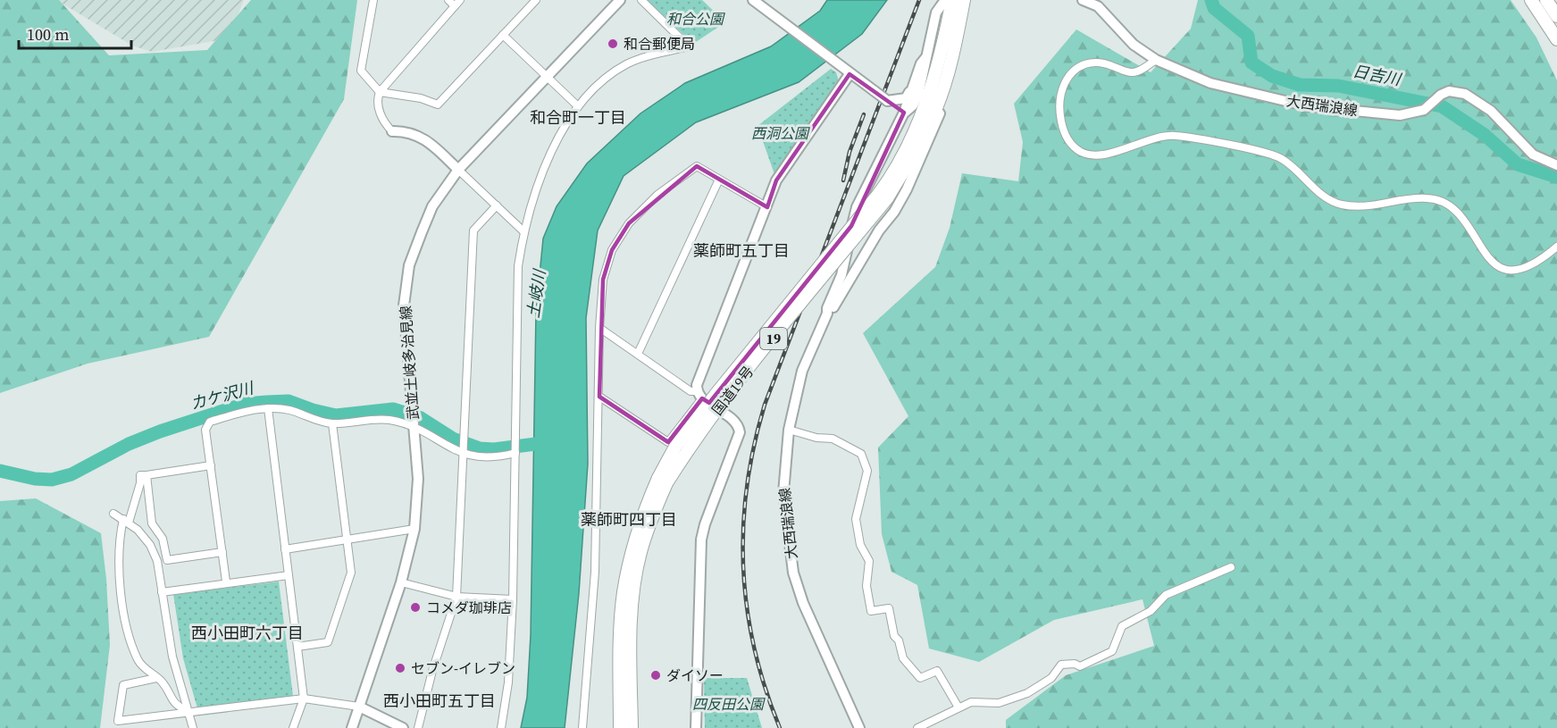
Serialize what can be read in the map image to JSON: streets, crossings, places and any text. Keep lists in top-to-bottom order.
{
  "streets": {
    "highway": ["19", "国道19号"],
    "main road": ["大西瑞浪線", "武並土岐多治見線"]
  },
  "districts": [
    "和合町一丁目",
    "薬師町五丁目",
    "薬師町四丁目",
    "西小田町六丁目",
    "西小田町五丁目"
  ],
  "water": ["日吉川", "土岐川", "カケ沢川"],
  "parks": ["和合公園", "西洞公園", "四反田公園"],
  "places": [
    "和合郵便局",
    "コメダ珈琲店",
    "セブン-イレブン",
    "ダイソー"
  ],
  "scale_bar": "100 m"
}
